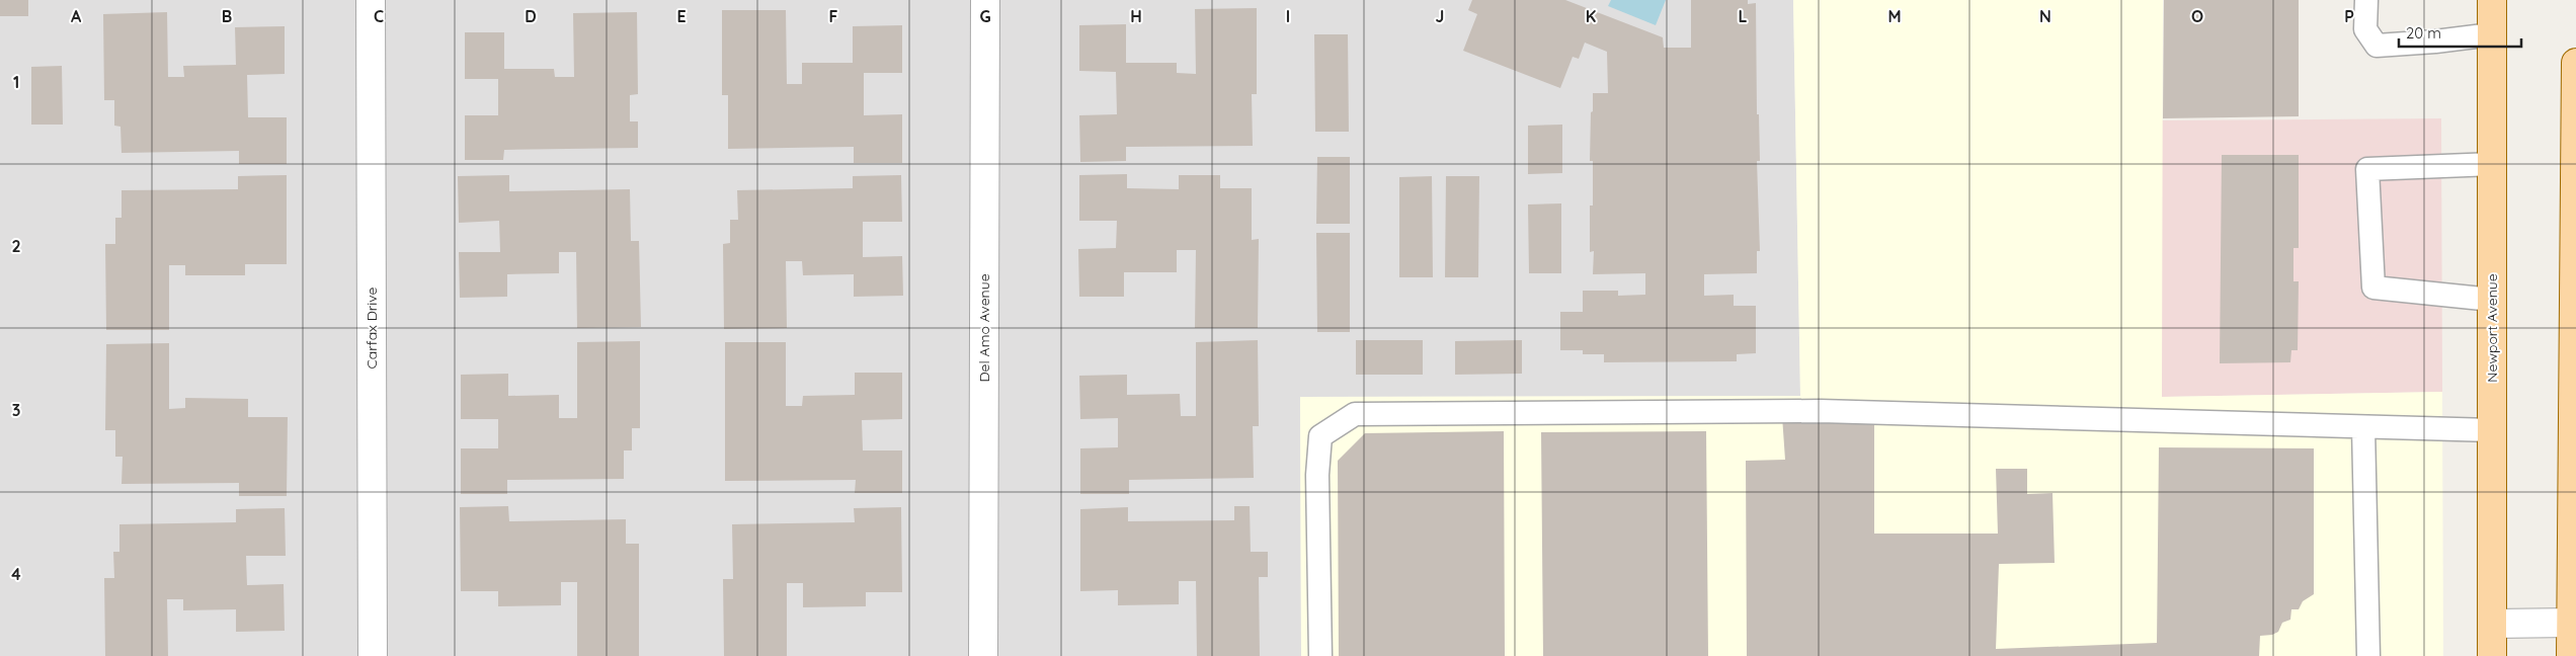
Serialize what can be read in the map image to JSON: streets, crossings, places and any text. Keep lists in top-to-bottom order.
{
  "streets": {
    "main road": ["Newport Avenue"],
    "street": ["Carfax Drive", "Del Amo Avenue"]
  },
  "scale_bar": "20 m",
  "grid": {
    "columns": [
      "A",
      "B",
      "C",
      "D",
      "E",
      "F",
      "G",
      "H",
      "I",
      "J",
      "K",
      "L",
      "M",
      "N",
      "O",
      "P"
    ],
    "rows": [
      "1",
      "2",
      "3",
      "4"
    ]
  }
}
